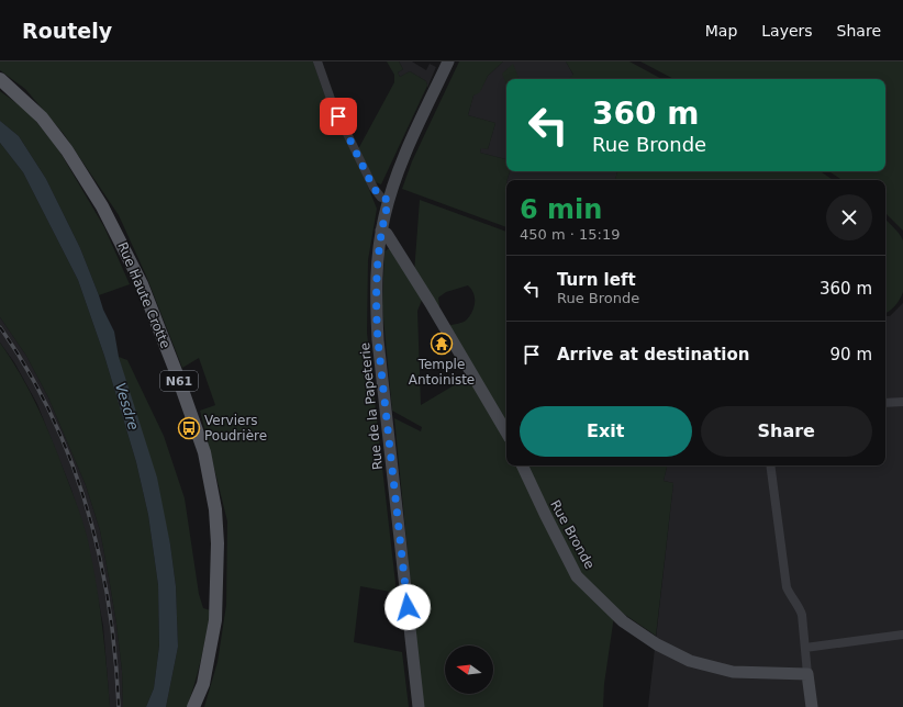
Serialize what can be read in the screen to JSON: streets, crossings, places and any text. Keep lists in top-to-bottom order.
{
  "streets": {
    "main road": ["Rue Haute Crotte", "N61"],
    "street": ["Rue de la Papeterie", "Rue Bronde"]
  },
  "water": ["Vesdre"],
  "places": {
    "temple": ["Temple Antoiniste"],
    "bus stop": ["Verviers Poudrière"]
  },
  "north": "left",
  "page": {
    "header": "Routely",
    "nav": ["Map", "Layers", "Share"],
    "turn": ["360 m", "Rue Bronde"],
    "heading": ["6 min", "450 m · 15:19"],
    "list": [
      {
        "name": "Turn left",
        "note": "Rue Bronde",
        "value": "360 m"
      },
      {
        "name": "Arrive at destination",
        "value": "90 m"
      }
    ],
    "buttons": ["Exit", "Share"]
  }
}
